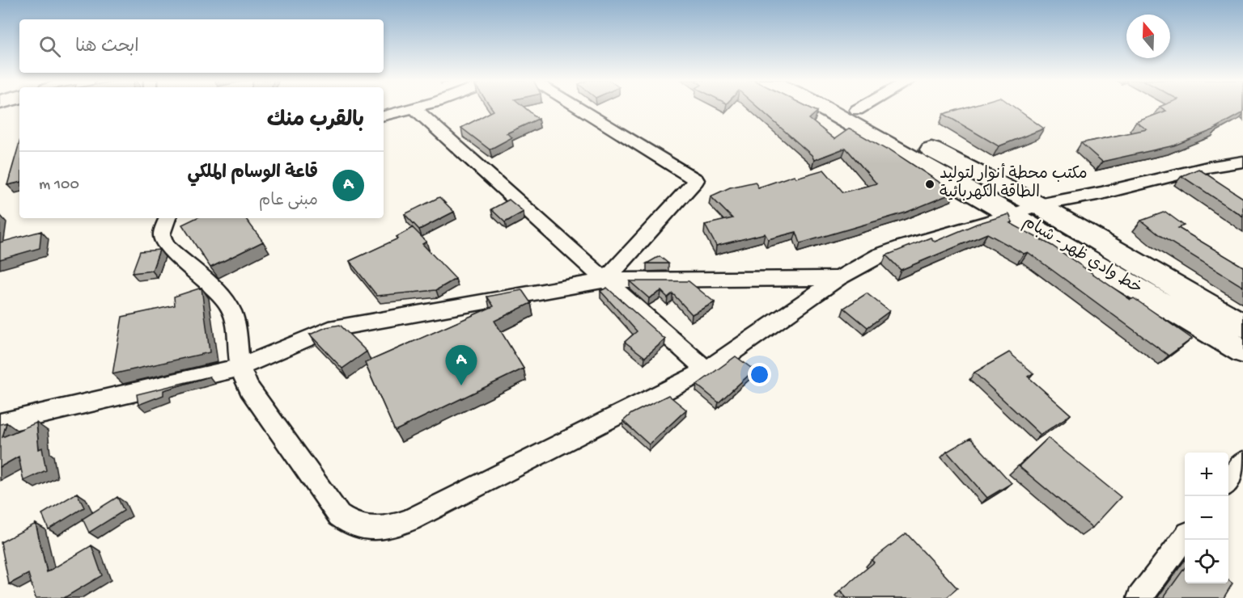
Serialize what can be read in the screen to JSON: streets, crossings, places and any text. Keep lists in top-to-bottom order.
{
  "streets": {
    "main road": ["خط وادي ظهر - شبام"]
  },
  "places": ["مكتب محطة أنوار لتوليد الطاقة الكهربائية"],
  "north": "top",
  "page": {
    "search": "ابحث هنا",
    "heading": "بالقرب منك",
    "list": [
      {
        "mark": "A",
        "name": "قاعة الوسام الملكي",
        "note": "مبنى عام",
        "value": "100 m"
      }
    ],
    "pins": "A",
    "map_buttons": ["+", "−"]
  }
}
